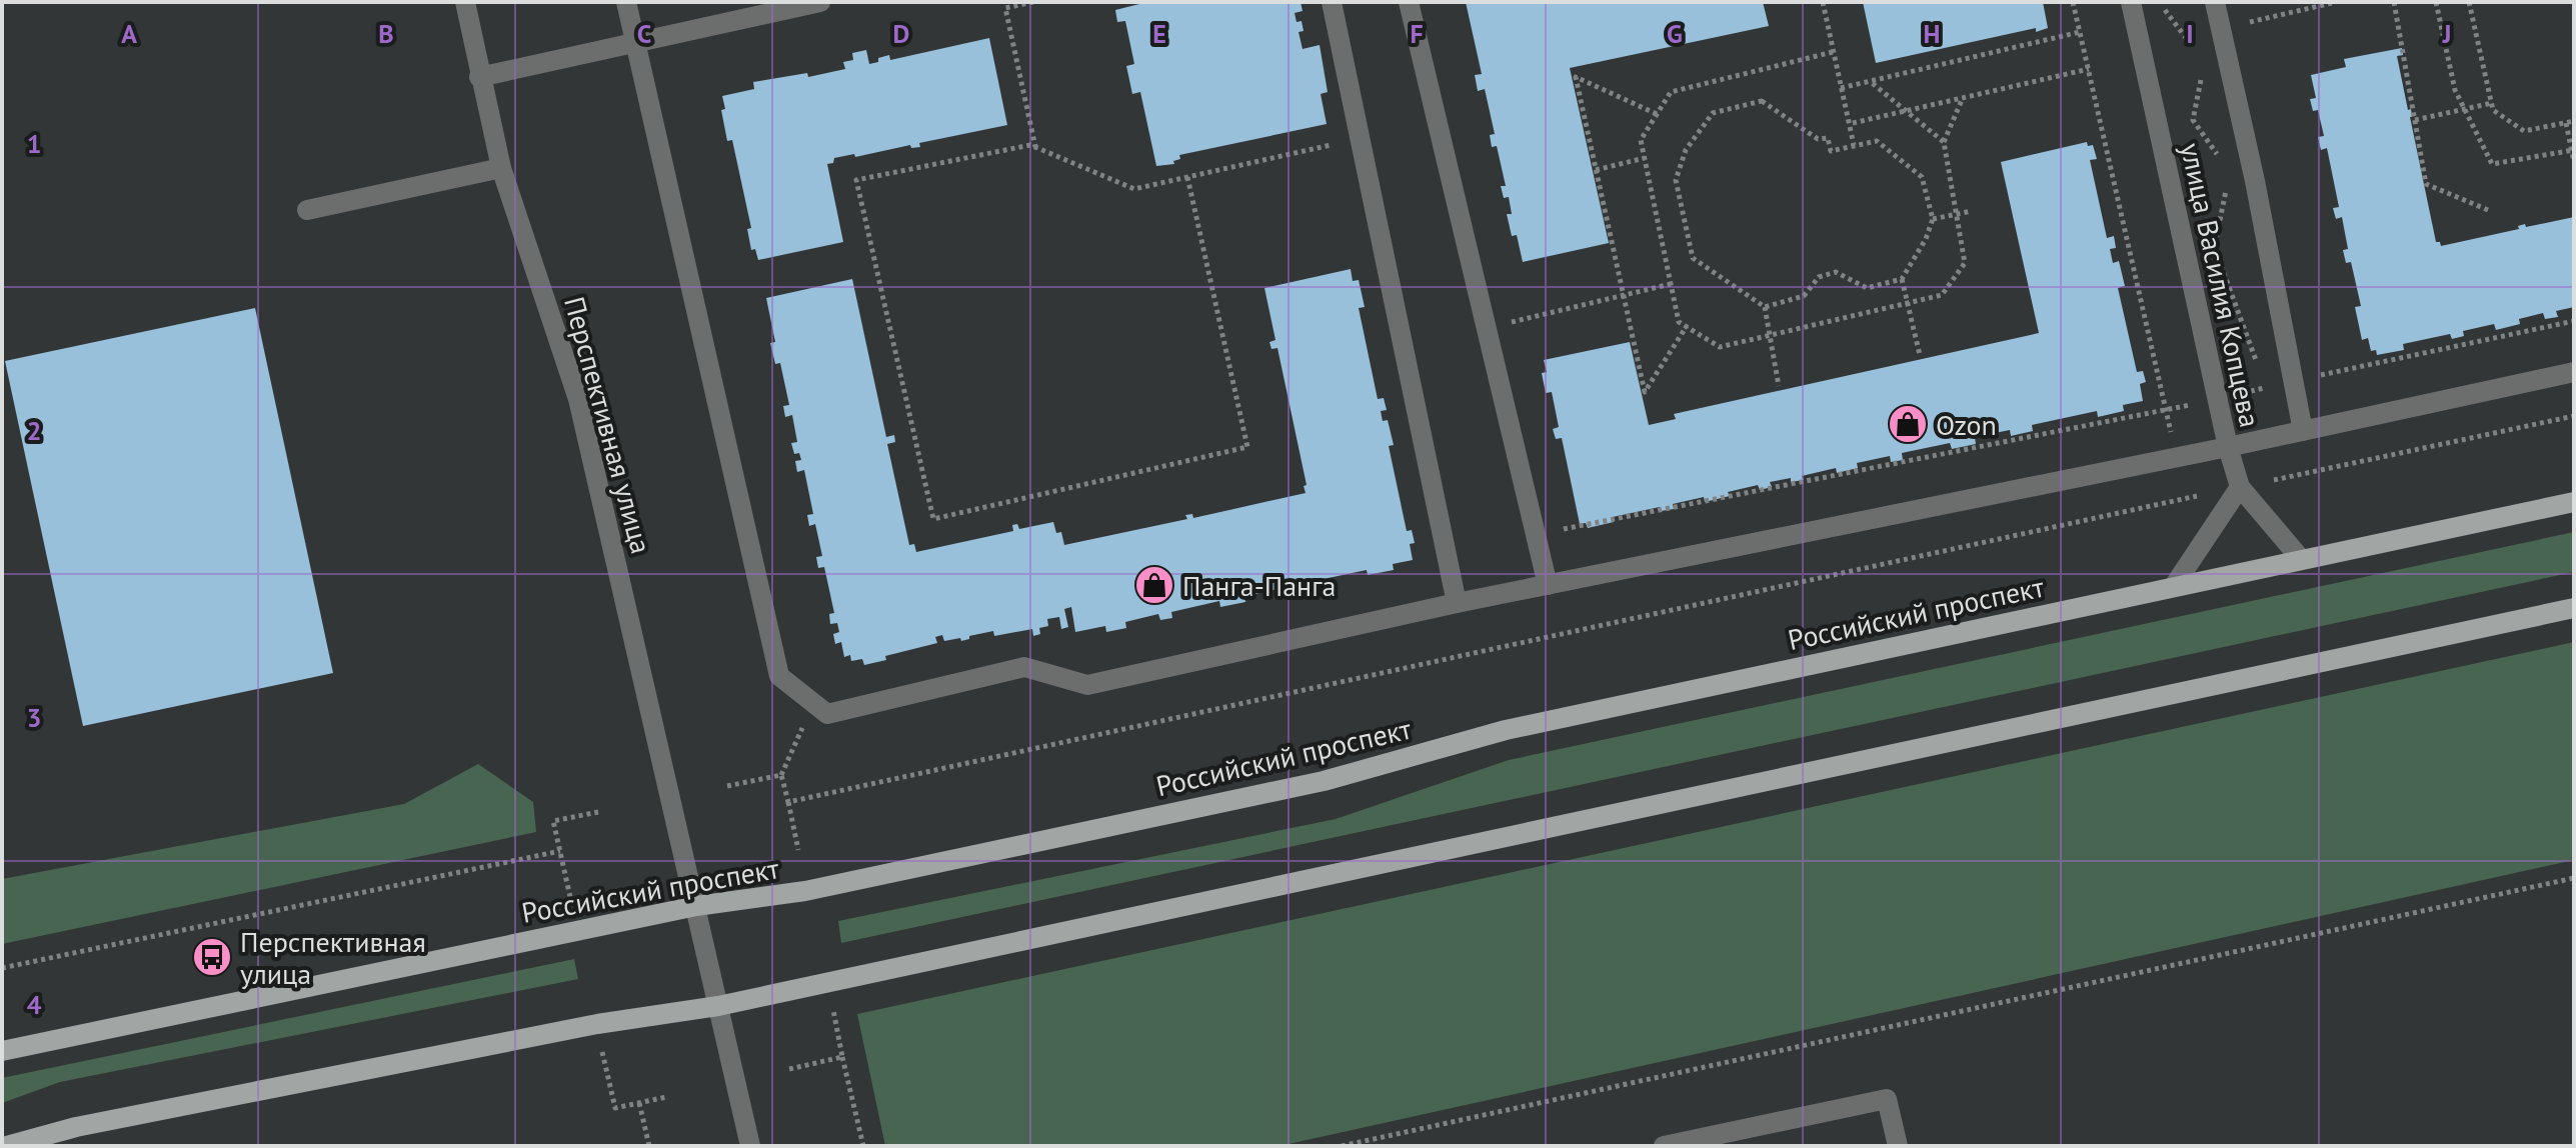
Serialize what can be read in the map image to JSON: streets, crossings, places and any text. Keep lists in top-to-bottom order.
{
  "streets": {
    "main road": ["Российский проспект"],
    "street": ["улица Василия Копцева", "Перспективная улица"]
  },
  "crossings": [
    ["улица Василия Копцева", "Российский проспект"],
    ["Перспективная улица", "Российский проспект"]
  ],
  "places": {
    "shop": ["Ozon", "Панга-Панга"],
    "bus stop": ["Перспективная улица"]
  },
  "grid": {
    "columns": [
      "A",
      "B",
      "C",
      "D",
      "E",
      "F",
      "G",
      "H",
      "I",
      "J"
    ],
    "rows": [
      "1",
      "2",
      "3",
      "4"
    ]
  }
}
